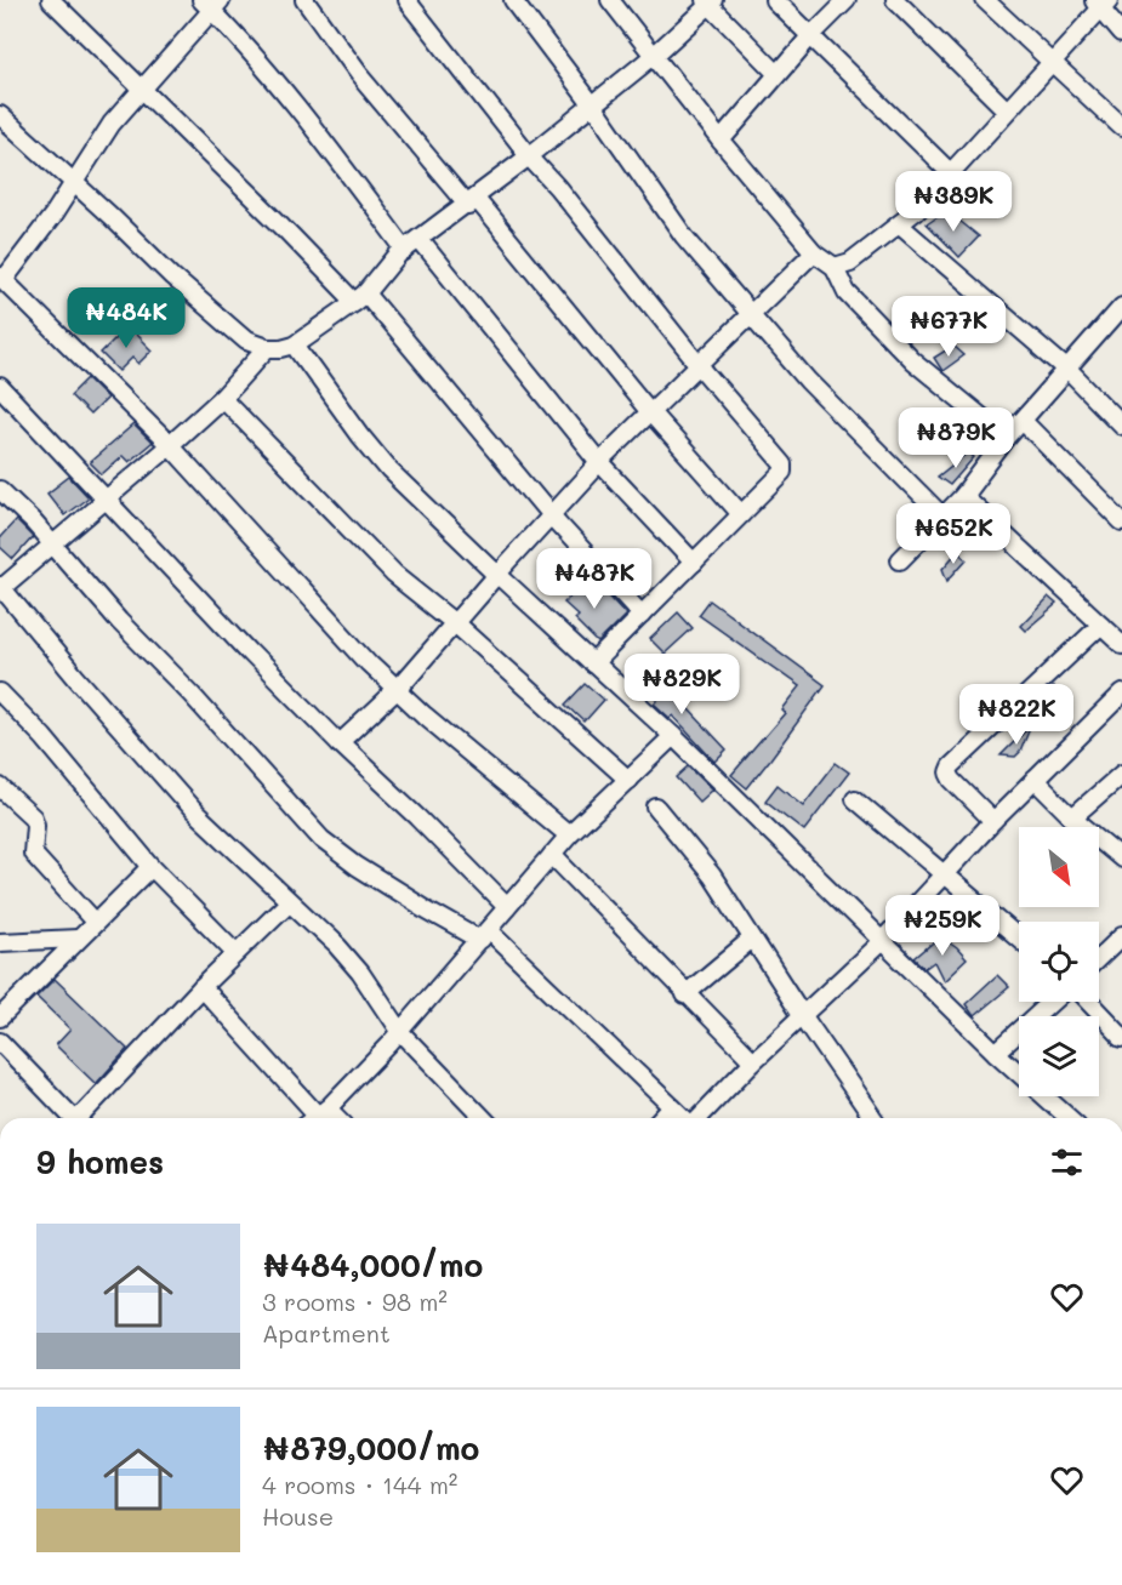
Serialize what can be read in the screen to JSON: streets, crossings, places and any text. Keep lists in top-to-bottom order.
{
  "north": "bottom right",
  "page": {
    "price": [
      "₦389K",
      "₦484K",
      "₦677K",
      "₦879K",
      "₦652K",
      "₦487K",
      "₦829K",
      "₦822K",
      "₦259K"
    ],
    "heading": "9 homes",
    "list": [
      {
        "name": "₦484,000/mo",
        "note": "3 rooms · 98 m² · Apartment"
      },
      {
        "name": "₦879,000/mo",
        "note": "4 rooms · 144 m² · House"
      }
    ]
  }
}
